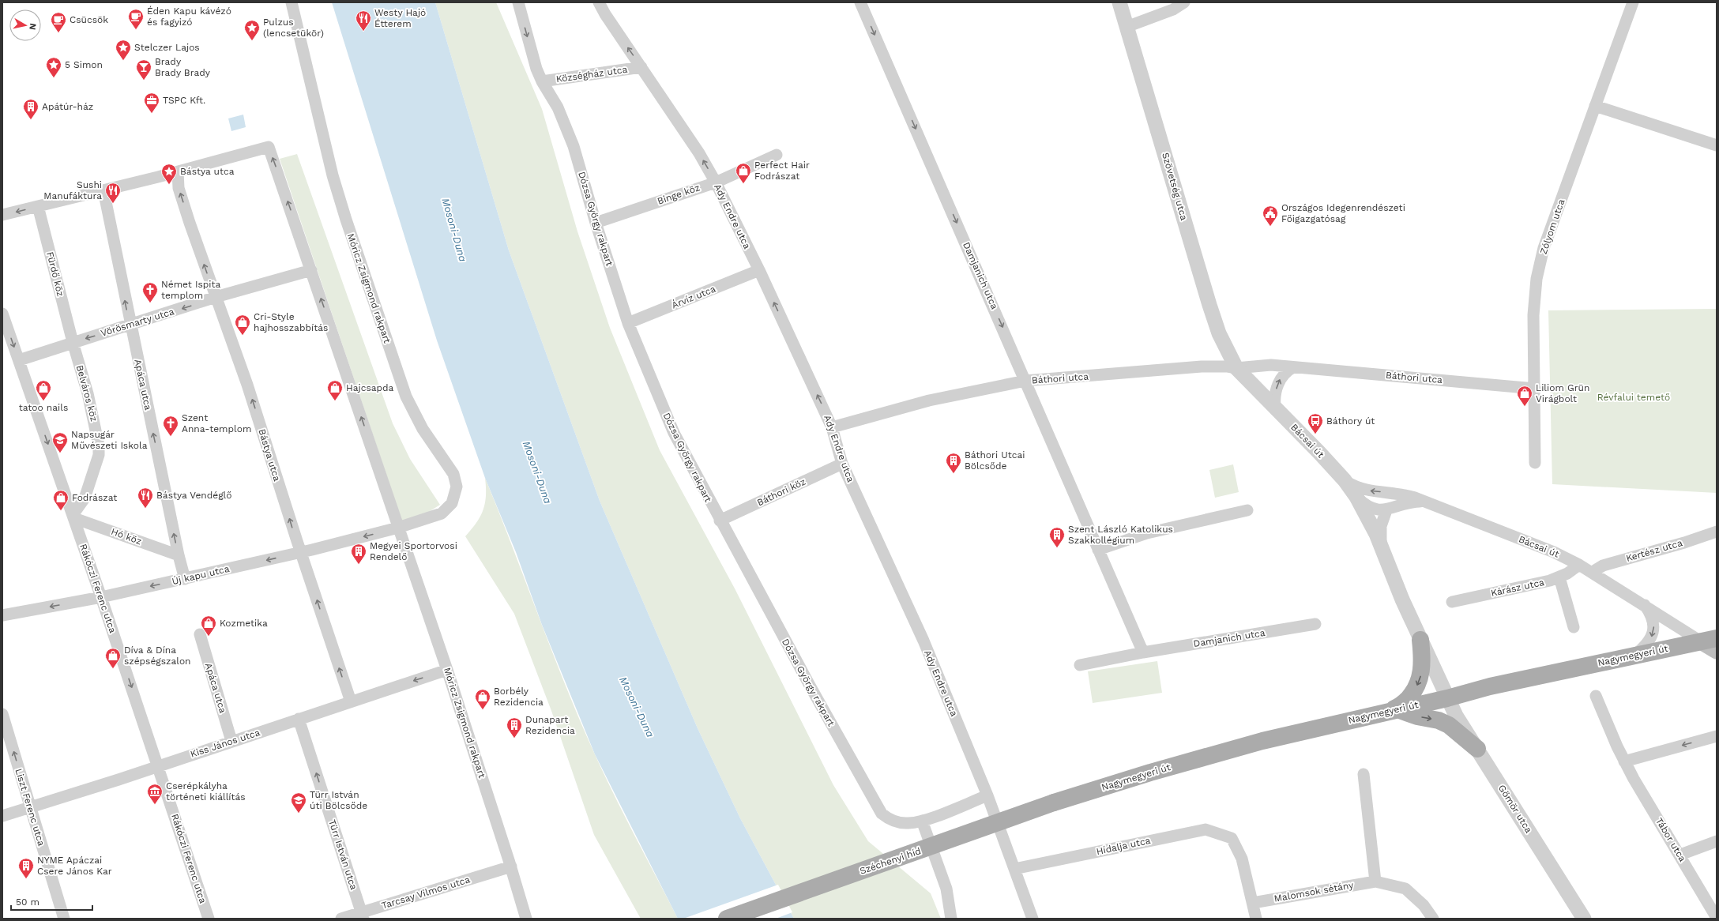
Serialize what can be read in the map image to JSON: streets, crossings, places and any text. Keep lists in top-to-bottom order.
{
  "streets": {
    "main road": ["Bácsai út", "Nagymegyeri út", "Széchenyi híd"],
    "street": [
      "Községház utca",
      "Szövetség utca",
      "Binge köz",
      "Ady Endre utca",
      "Dózsa György rakpart",
      "Zólyom utca",
      "Fürdő köz",
      "Damjanich utca",
      "Móricz Zsigmond rakpart",
      "Árvíz utca",
      "Vörösmarty utca",
      "Báthori utca",
      "Apáca utca",
      "Belváros köz",
      "Bástya utca",
      "Báthori köz",
      "Hó köz",
      "Kertész utca",
      "Új kapu utca",
      "Kárász utca",
      "Rákóczi Ferenc utca",
      "Kiss János utca",
      "Liszt Ferenc utca",
      "Gömör utca",
      "Tábor utca",
      "Hídalja utca",
      "Türr István utca",
      "Malomsok sétány",
      "Tarcsay Vilmos utca"
    ]
  },
  "crossings": [
    ["Községház utca", "Ady Endre utca"],
    ["Községház utca", "Dózsa György rakpart"],
    ["Szövetség utca", "Báthori utca"],
    ["Szövetség utca", "Bácsai út"],
    ["Binge köz", "Ady Endre utca"],
    ["Binge köz", "Dózsa György rakpart"],
    ["Ady Endre utca", "Dózsa György rakpart"],
    ["Ady Endre utca", "Árvíz utca"],
    ["Ady Endre utca", "Báthori utca"],
    ["Ady Endre utca", "Báthori köz"],
    ["Ady Endre utca", "Hídalja utca"],
    ["Dózsa György rakpart", "Árvíz utca"],
    ["Dózsa György rakpart", "Báthori köz"],
    ["Zólyom utca", "Báthori utca"],
    ["Fürdő köz", "Vörösmarty utca"],
    ["Fürdő köz", "Belváros köz"],
    ["Damjanich utca", "Báthori utca"],
    ["Móricz Zsigmond rakpart", "Vörösmarty utca"],
    ["Móricz Zsigmond rakpart", "Bástya utca"],
    ["Móricz Zsigmond rakpart", "Új kapu utca"],
    ["Móricz Zsigmond rakpart", "Kiss János utca"],
    ["Móricz Zsigmond rakpart", "Tarcsay Vilmos utca"],
    ["Vörösmarty utca", "Apáca utca"],
    ["Vörösmarty utca", "Belváros köz"],
    ["Vörösmarty utca", "Bástya utca"],
    ["Vörösmarty utca", "Rákóczi Ferenc utca"],
    ["Báthori utca", "Bácsai út"],
    ["Apáca utca", "Hó köz"],
    ["Apáca utca", "Új kapu utca"],
    ["Apáca utca", "Kiss János utca"],
    ["Belváros köz", "Hó köz"],
    ["Belváros köz", "Rákóczi Ferenc utca"],
    ["Bácsai út", "Kertész utca"],
    ["Bácsai út", "Kárász utca"],
    ["Bácsai út", "Nagymegyeri út"],
    ["Bácsai út", "Gömör utca"],
    ["Bástya utca", "Új kapu utca"],
    ["Bástya utca", "Kiss János utca"],
    ["Hó köz", "Rákóczi Ferenc utca"],
    ["Új kapu utca", "Rákóczi Ferenc utca"],
    ["Rákóczi Ferenc utca", "Kiss János utca"],
    ["Nagymegyeri út", "Gömör utca"],
    ["Nagymegyeri út", "Széchenyi híd"],
    ["Kiss János utca", "Liszt Ferenc utca"],
    ["Kiss János utca", "Türr István utca"],
    ["Hídalja utca", "Malomsok sétány"],
    ["Türr István utca", "Tarcsay Vilmos utca"]
  ],
  "one_way": [
    "Ady Endre utca",
    "Damjanich utca",
    "Vörösmarty utca",
    "Apáca utca",
    "Bástya utca",
    "Új kapu utca",
    "Rákóczi Ferenc utca",
    "Liszt Ferenc utca",
    "Türr István utca"
  ],
  "water": ["Mosoni-Duna"],
  "parks": ["Révfalui temető"],
  "places": {
    "cafe": ["Éden Kapu kávézó és fagyizó", "Csücsök"],
    "restaurant": ["Westy Hajó Étterem", "Sushi Manufáktura", "Bástya Vendéglő"],
    "place": [
      "Pulzus (lencsetükör)",
      "Stelczer Lajos",
      "5 Simon",
      "Bástya utca"
    ],
    "bar": ["Brady Brady Brady"],
    "office": ["TSPC Kft."],
    "building": [
      "Apátúr-ház",
      "Báthori Utcai Bölcsőde",
      "Szent László Katolikus Szakkollégium",
      "Megyei Sportorvosi Rendelő",
      "Dunapart Rezidencia",
      "NYME Apáczai Csere János Kar"
    ],
    "shop": [
      "Perfect Hair Fodrászat",
      "Cri-Style hajhosszabbítás",
      "tatoo nails",
      "Hajcsapda",
      "Liliom Grün Virágbolt",
      "Fodrászat",
      "Kozmetika",
      "Díva & Dína szépségszalon",
      "Borbély Rezidencia"
    ],
    "public building": ["Országos Idegenrendészeti Főigazgatósag"],
    "church": ["Német Ispita templom", "Szent Anna-templom"],
    "bus stop": ["Báthory út"],
    "school or university": ["Napsugár Művészeti Iskola", "Türr István úti Bölcsőde"],
    "museum": ["Cserépkályha történeti kiállítás"]
  },
  "scale_bar": "50 m",
  "north": "right"
}
